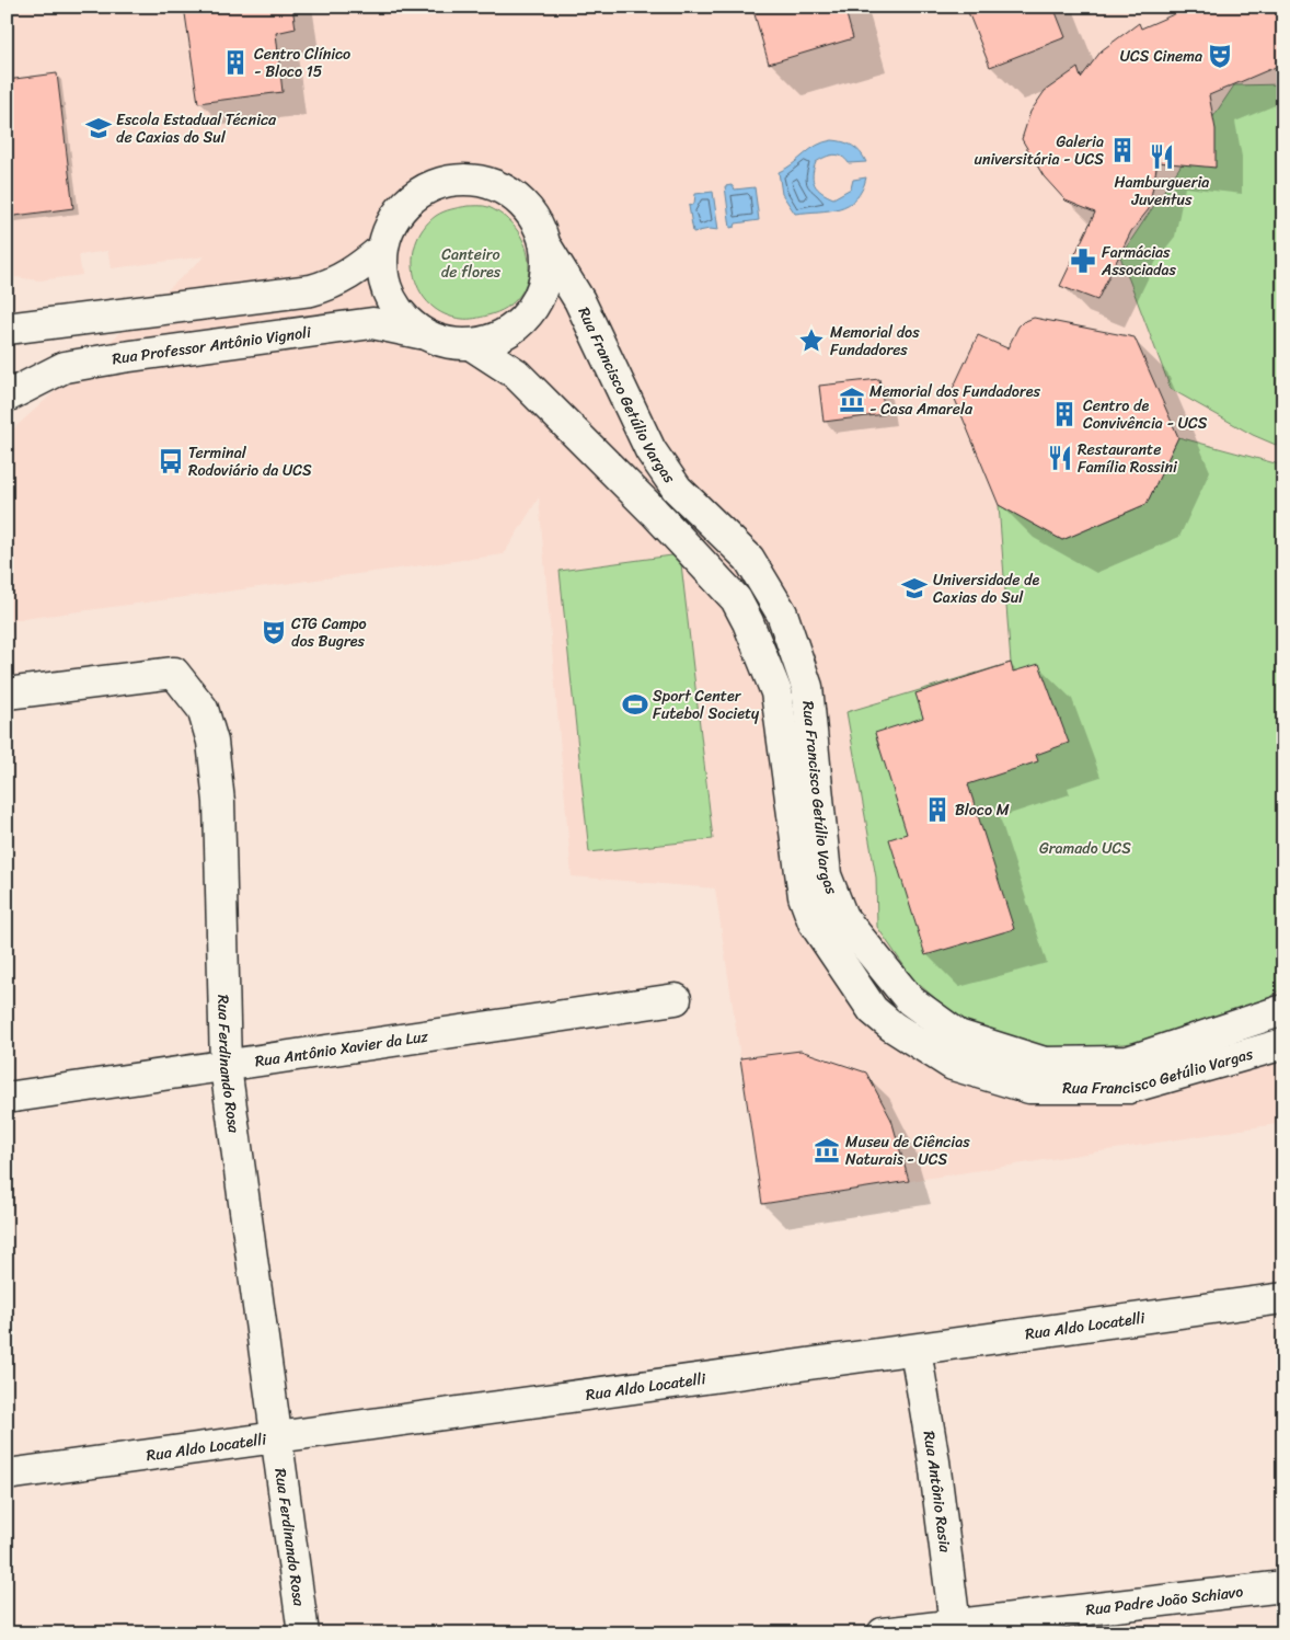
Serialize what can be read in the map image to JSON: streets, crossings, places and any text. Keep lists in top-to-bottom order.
{
  "streets": {
    "street": [
      "Rua Professor Antônio Vignoli",
      "Rua Francisco Getúlio Vargas",
      "Rua Antônio Xavier da Luz",
      "Rua Ferdinando Rosa",
      "Rua Aldo Locatelli",
      "Rua Antônio Rasia",
      "Rua Padre João Schiavo"
    ]
  },
  "crossings": [
    ["Rua Professor Antônio Vignoli", "Rua Francisco Getúlio Vargas"],
    ["Rua Antônio Xavier da Luz", "Rua Ferdinando Rosa"],
    ["Rua Ferdinando Rosa", "Rua Aldo Locatelli"],
    ["Rua Aldo Locatelli", "Rua Antônio Rasia"],
    ["Rua Antônio Rasia", "Rua Padre João Schiavo"]
  ],
  "parks": ["Canteiro de flores", "Gramado UCS"],
  "places": {
    "theatre": ["UCS Cinema", "CTG Campo dos Bugres"],
    "building": [
      "Centro Clínico - Bloco 15",
      "Galeria universitária - UCS",
      "Centro de Convivência - UCS",
      "Bloco M"
    ],
    "school or university": ["Escola Estadual Técnica de Caxias do Sul", "Universidade de Caxias do Sul"],
    "restaurant": ["Hamburgueria Juventus", "Restaurante Família Rossini"],
    "pharmacy": ["Farmácias Associadas"],
    "place": ["Memorial dos Fundadores"],
    "museum": ["Memorial dos Fundadores - Casa Amarela", "Museu de Ciências Naturais - UCS"],
    "bus stop": ["Terminal Rodoviário da UCS"],
    "sports": ["Sport Center Futebol Society"]
  }
}
